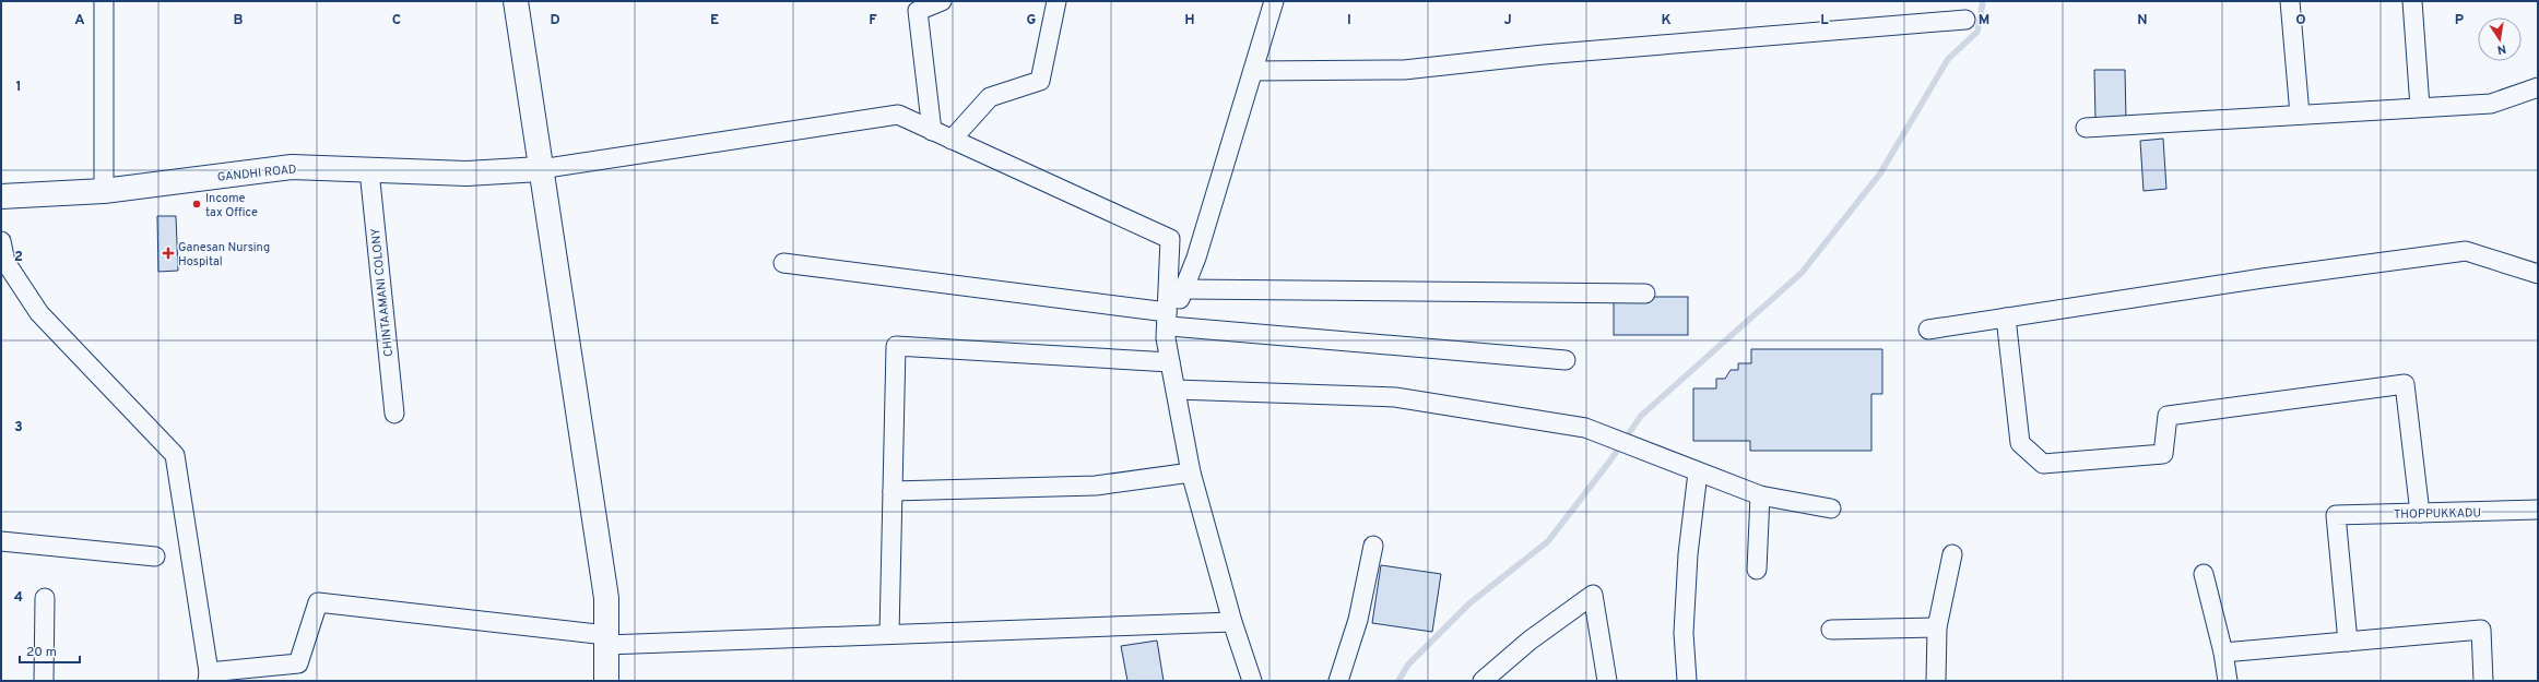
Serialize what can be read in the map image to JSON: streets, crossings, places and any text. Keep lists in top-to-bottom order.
{
  "streets": {
    "street": ["GANDHI ROAD", "CHINTAAMANI COLONY", "THOPPUKKADU"]
  },
  "crossings": [
    ["GANDHI ROAD", "CHINTAAMANI COLONY"]
  ],
  "places": {
    "other": ["Income tax Office"],
    "health": ["Ganesan Nursing Hospital"]
  },
  "scale_bar": "20 m",
  "north": "bottom",
  "grid": {
    "columns": [
      "A",
      "B",
      "C",
      "D",
      "E",
      "F",
      "G",
      "H",
      "I",
      "J",
      "K",
      "L",
      "M",
      "N",
      "O",
      "P"
    ],
    "rows": [
      "1",
      "2",
      "3",
      "4"
    ]
  }
}
